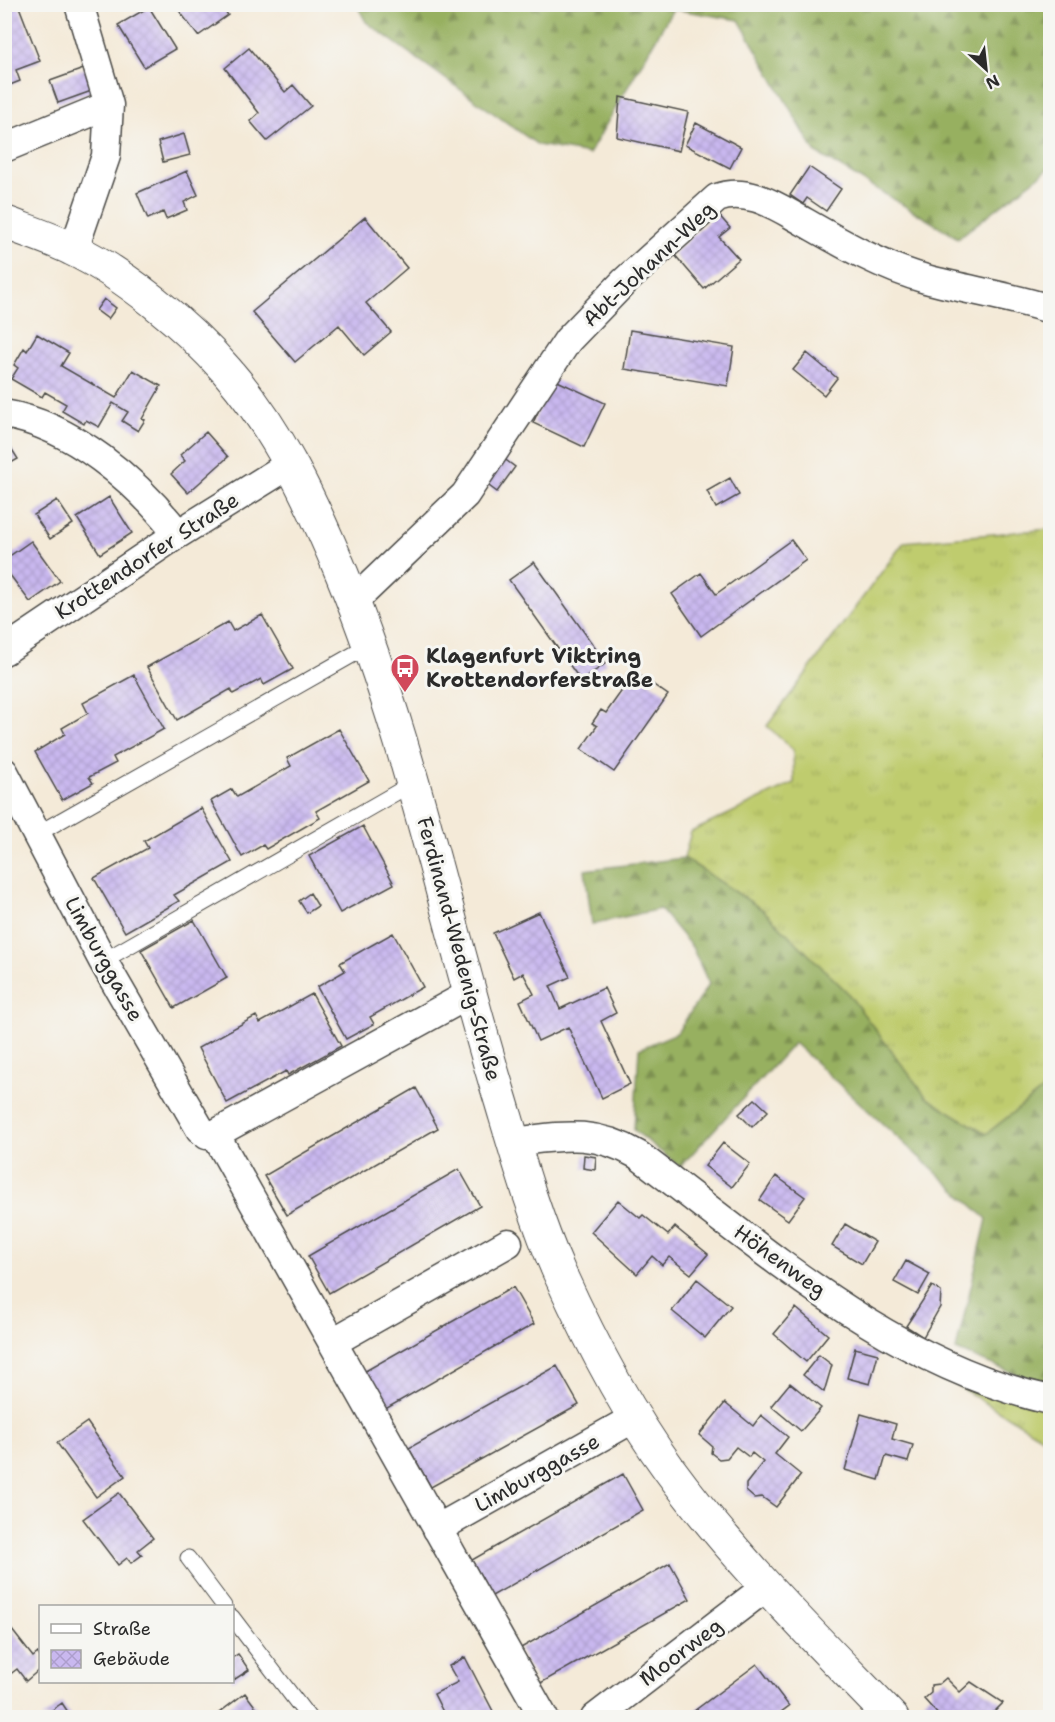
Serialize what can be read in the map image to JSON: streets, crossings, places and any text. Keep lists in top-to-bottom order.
{
  "streets": {
    "street": [
      "Abt-Johann-Weg",
      "Krottendorfer Straße",
      "Ferdinand-Wedenig-Straße",
      "Limburggasse",
      "Höhenweg",
      "Moorweg"
    ]
  },
  "crossings": [
    ["Abt-Johann-Weg", "Ferdinand-Wedenig-Straße"],
    ["Krottendorfer Straße", "Ferdinand-Wedenig-Straße"],
    ["Ferdinand-Wedenig-Straße", "Limburggasse"],
    ["Ferdinand-Wedenig-Straße", "Höhenweg"],
    ["Ferdinand-Wedenig-Straße", "Moorweg"]
  ],
  "places": {
    "bus stop": ["Klagenfurt Viktring Krottendorferstraße"]
  },
  "legend": ["Straße", "Gebäude"],
  "north": "bottom right"
}
